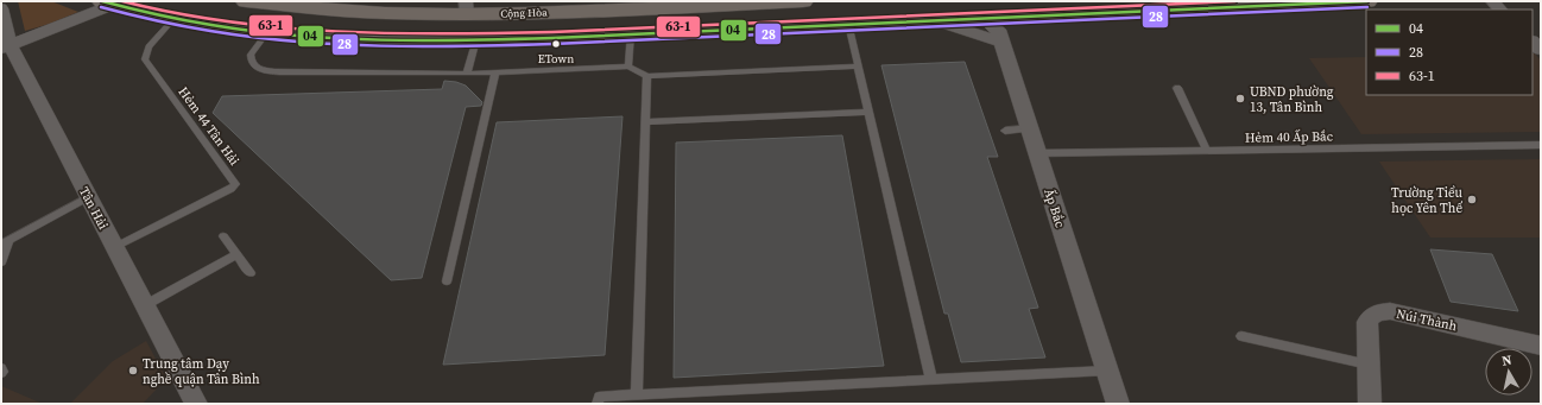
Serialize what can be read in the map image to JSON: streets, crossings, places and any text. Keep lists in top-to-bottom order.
{
  "streets": {
    "main road": ["Cộng Hòa"],
    "street": ["Tân Hải", "Ấp Bắc", "Núi Thành"],
    "lane": ["Hẻm 44 Tân Hải", "Hẻm 40 Ấp Bắc"]
  },
  "crossings": [
    ["Cộng Hòa", "Hẻm 44 Tân Hải"],
    ["Cộng Hòa", "Ấp Bắc"],
    ["Hẻm 44 Tân Hải", "Tân Hải"],
    ["Hẻm 40 Ấp Bắc", "Ấp Bắc"]
  ],
  "places": [
    "ETown",
    "UBND phường 13, Tân Bình",
    "Trường Tiểu học Yên Thế",
    "Trung tâm Dạy nghề quận Tân Bình"
  ],
  "lines": ["transit line 04", "transit line 63-1", "transit line 28"],
  "legend": ["04", "28", "63-1"],
  "north": "top"
}
